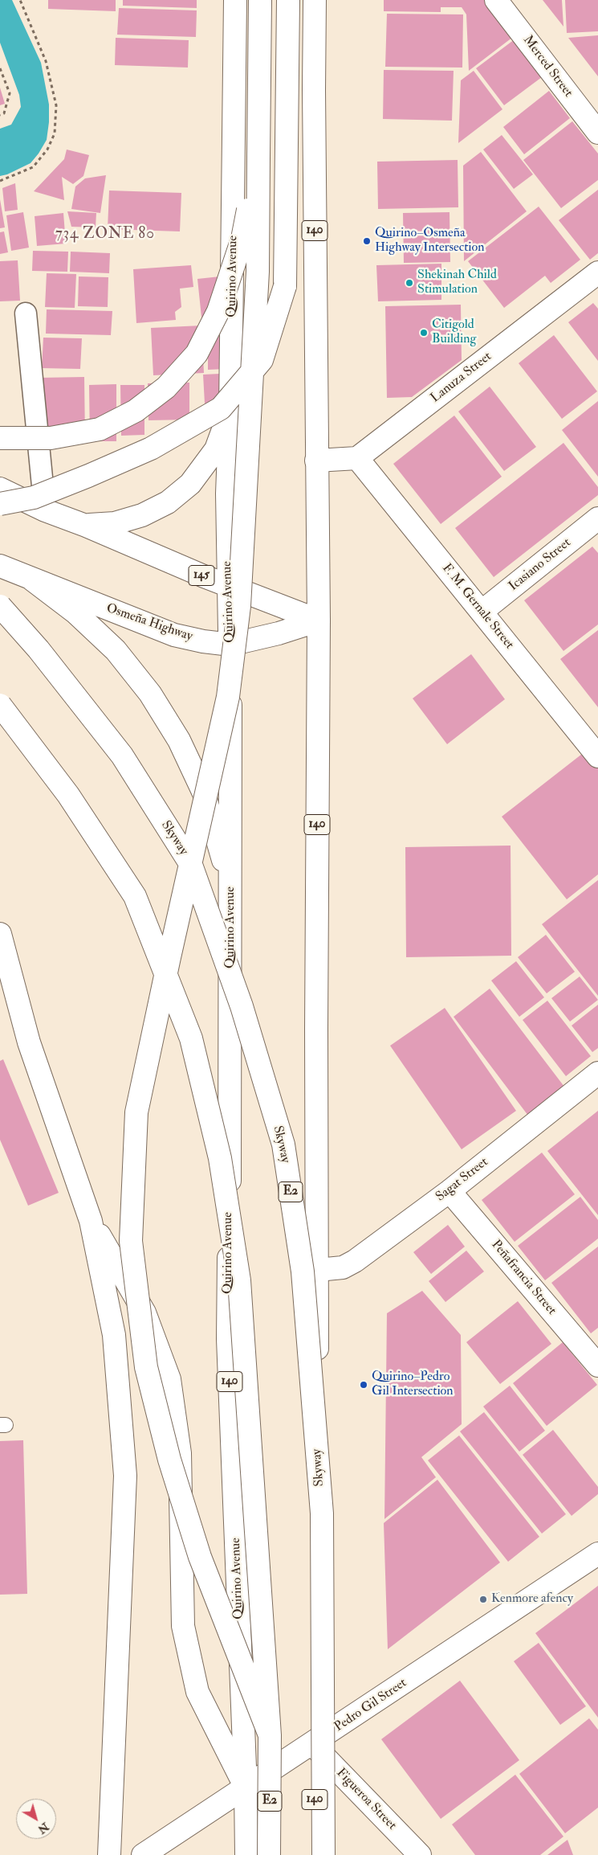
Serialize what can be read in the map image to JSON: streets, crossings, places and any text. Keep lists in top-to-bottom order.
{
  "streets": {
    "main road": [
      "Merced Street",
      "140",
      "Quirino Avenue",
      "Lanuza Street",
      "Icasiano Street",
      "145",
      "F. M. Gernale Street",
      "Osmeña Highway",
      "Skyway",
      "Sagat Street",
      "E2",
      "Peñafrancia Street",
      "Pedro Gil Street",
      "Figueroa Street"
    ]
  },
  "crossings": [
    ["140", "145"],
    ["140", "Osmeña Highway"],
    ["140", "Sagat Street"],
    ["140", "Pedro Gil Street"],
    ["140", "Figueroa Street"],
    ["Quirino Avenue", "145"],
    ["Quirino Avenue", "Osmeña Highway"],
    ["Quirino Avenue", "Pedro Gil Street"],
    ["Lanuza Street", "F. M. Gernale Street"],
    ["Icasiano Street", "F. M. Gernale Street"],
    ["145", "Osmeña Highway"],
    ["Sagat Street", "Peñafrancia Street"],
    ["Pedro Gil Street", "Figueroa Street"]
  ],
  "districts": ["734 ZONE 80"],
  "places": [
    "Quirino–Osmeña Highway Intersection",
    "Shekinah Child Stimulation",
    "Citigold Building",
    "Quirino–Pedro Gil Intersection",
    "Kenmore afency"
  ],
  "north": "bottom right"
}
